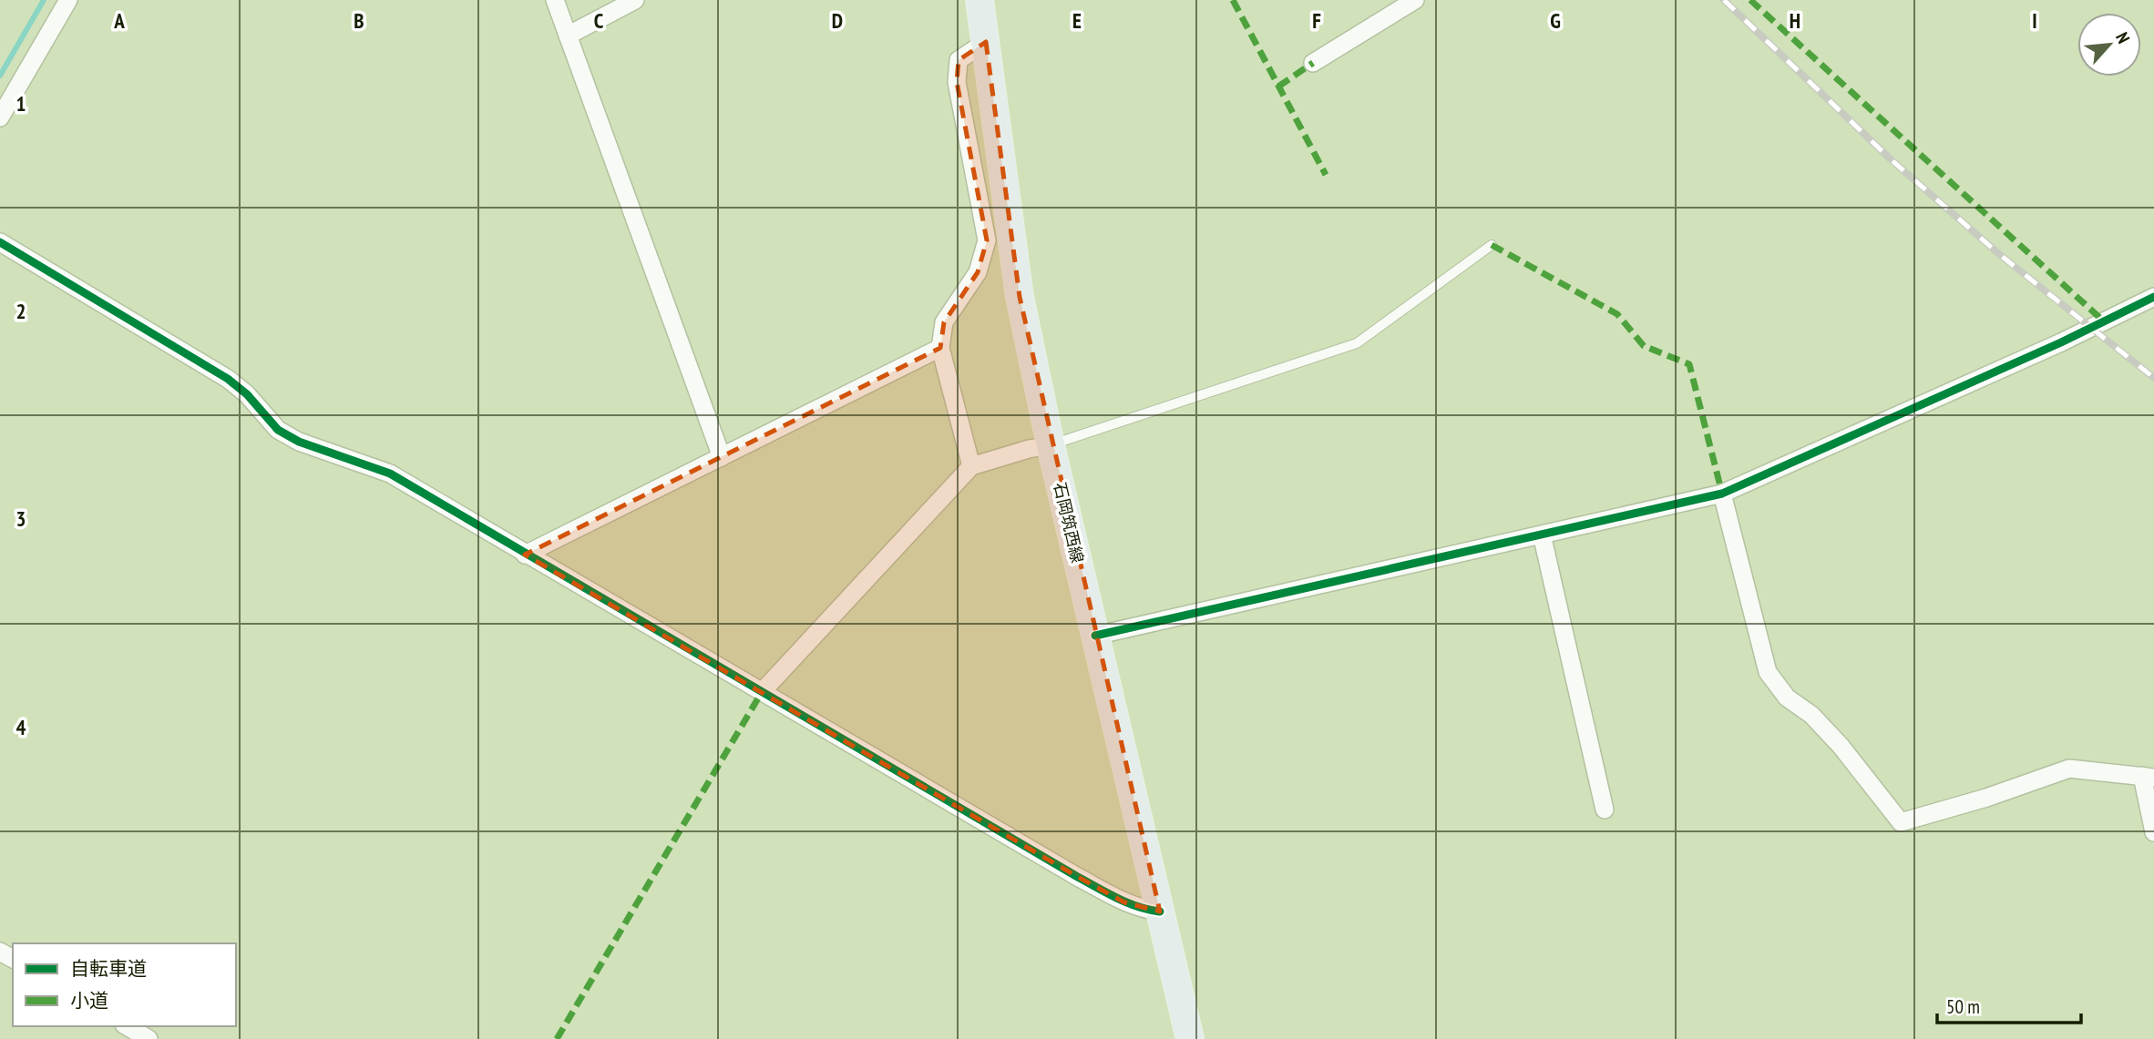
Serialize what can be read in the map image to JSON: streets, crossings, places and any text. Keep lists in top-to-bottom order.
{
  "streets": {
    "main road": ["石岡筑西線"]
  },
  "legend": ["自転車道", "小道"],
  "scale_bar": "50 m",
  "north": "top right",
  "grid": {
    "columns": [
      "A",
      "B",
      "C",
      "D",
      "E",
      "F",
      "G",
      "H",
      "I"
    ],
    "rows": [
      "1",
      "2",
      "3",
      "4"
    ]
  }
}
